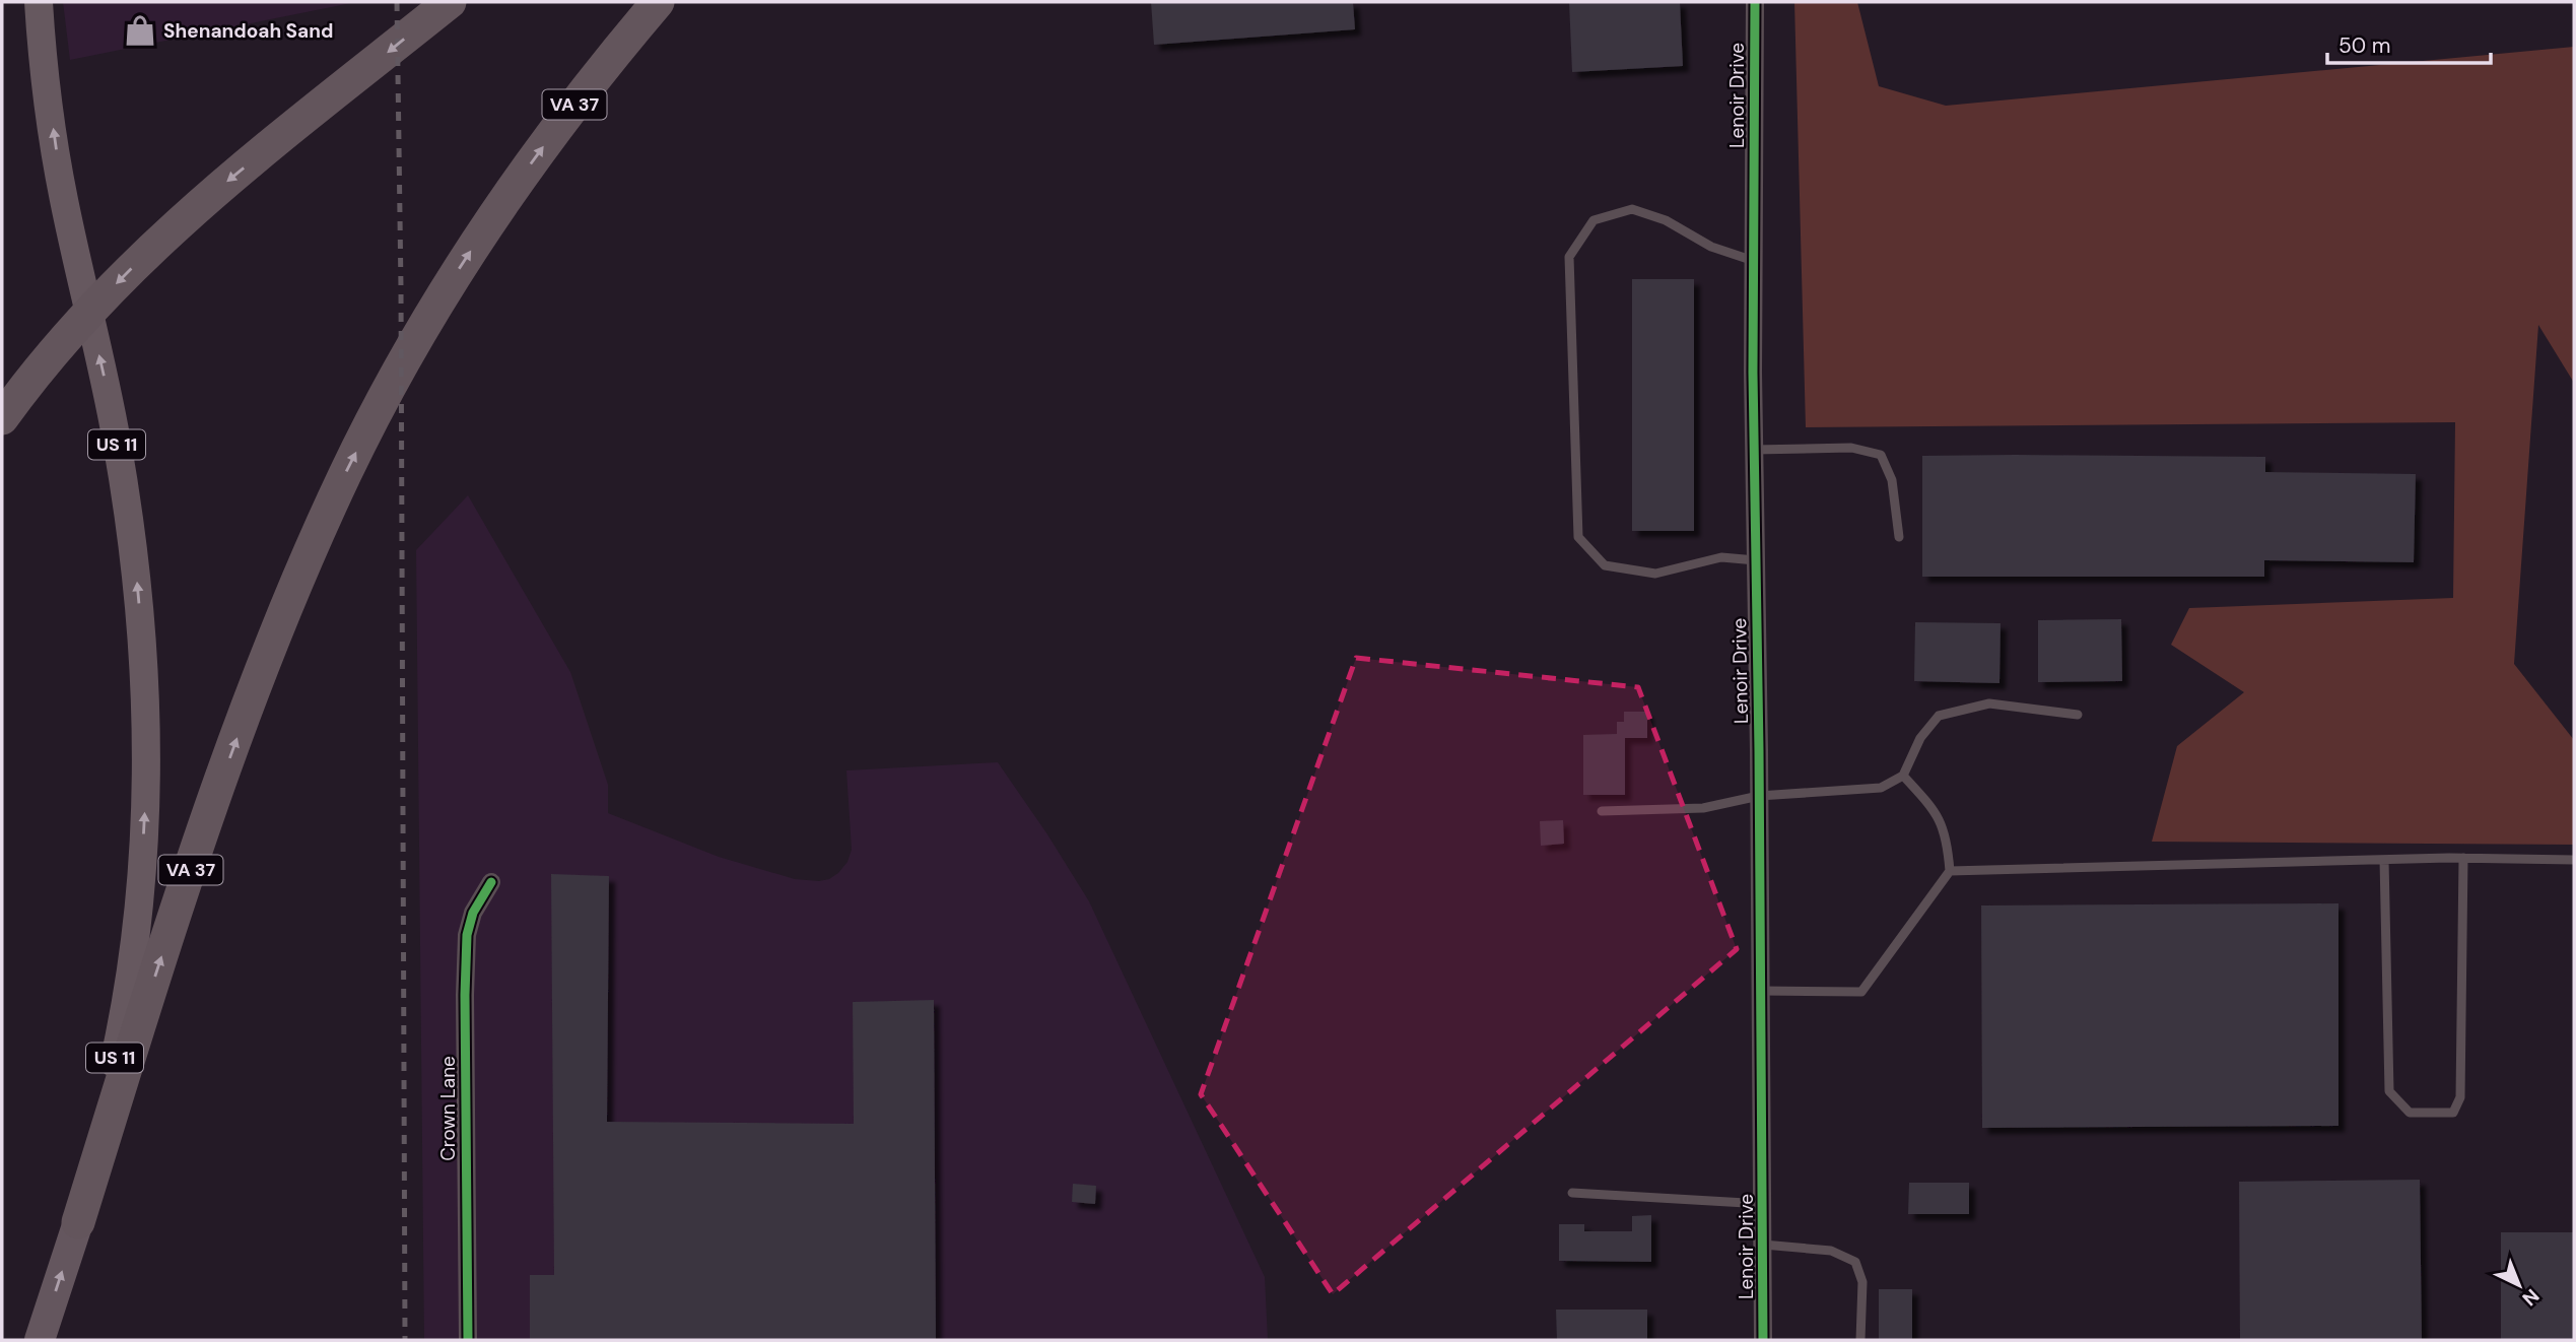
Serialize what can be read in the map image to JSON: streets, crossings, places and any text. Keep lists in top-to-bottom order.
{
  "streets": {
    "highway": ["VA 37", "US 11"],
    "street": ["Lenoir Drive", "Crown Lane"]
  },
  "crossings": [
    ["VA 37", "US 11"]
  ],
  "places": {
    "shop": ["Shenandoah Sand"]
  },
  "scale_bar": "50 m",
  "north": "bottom right"
}
